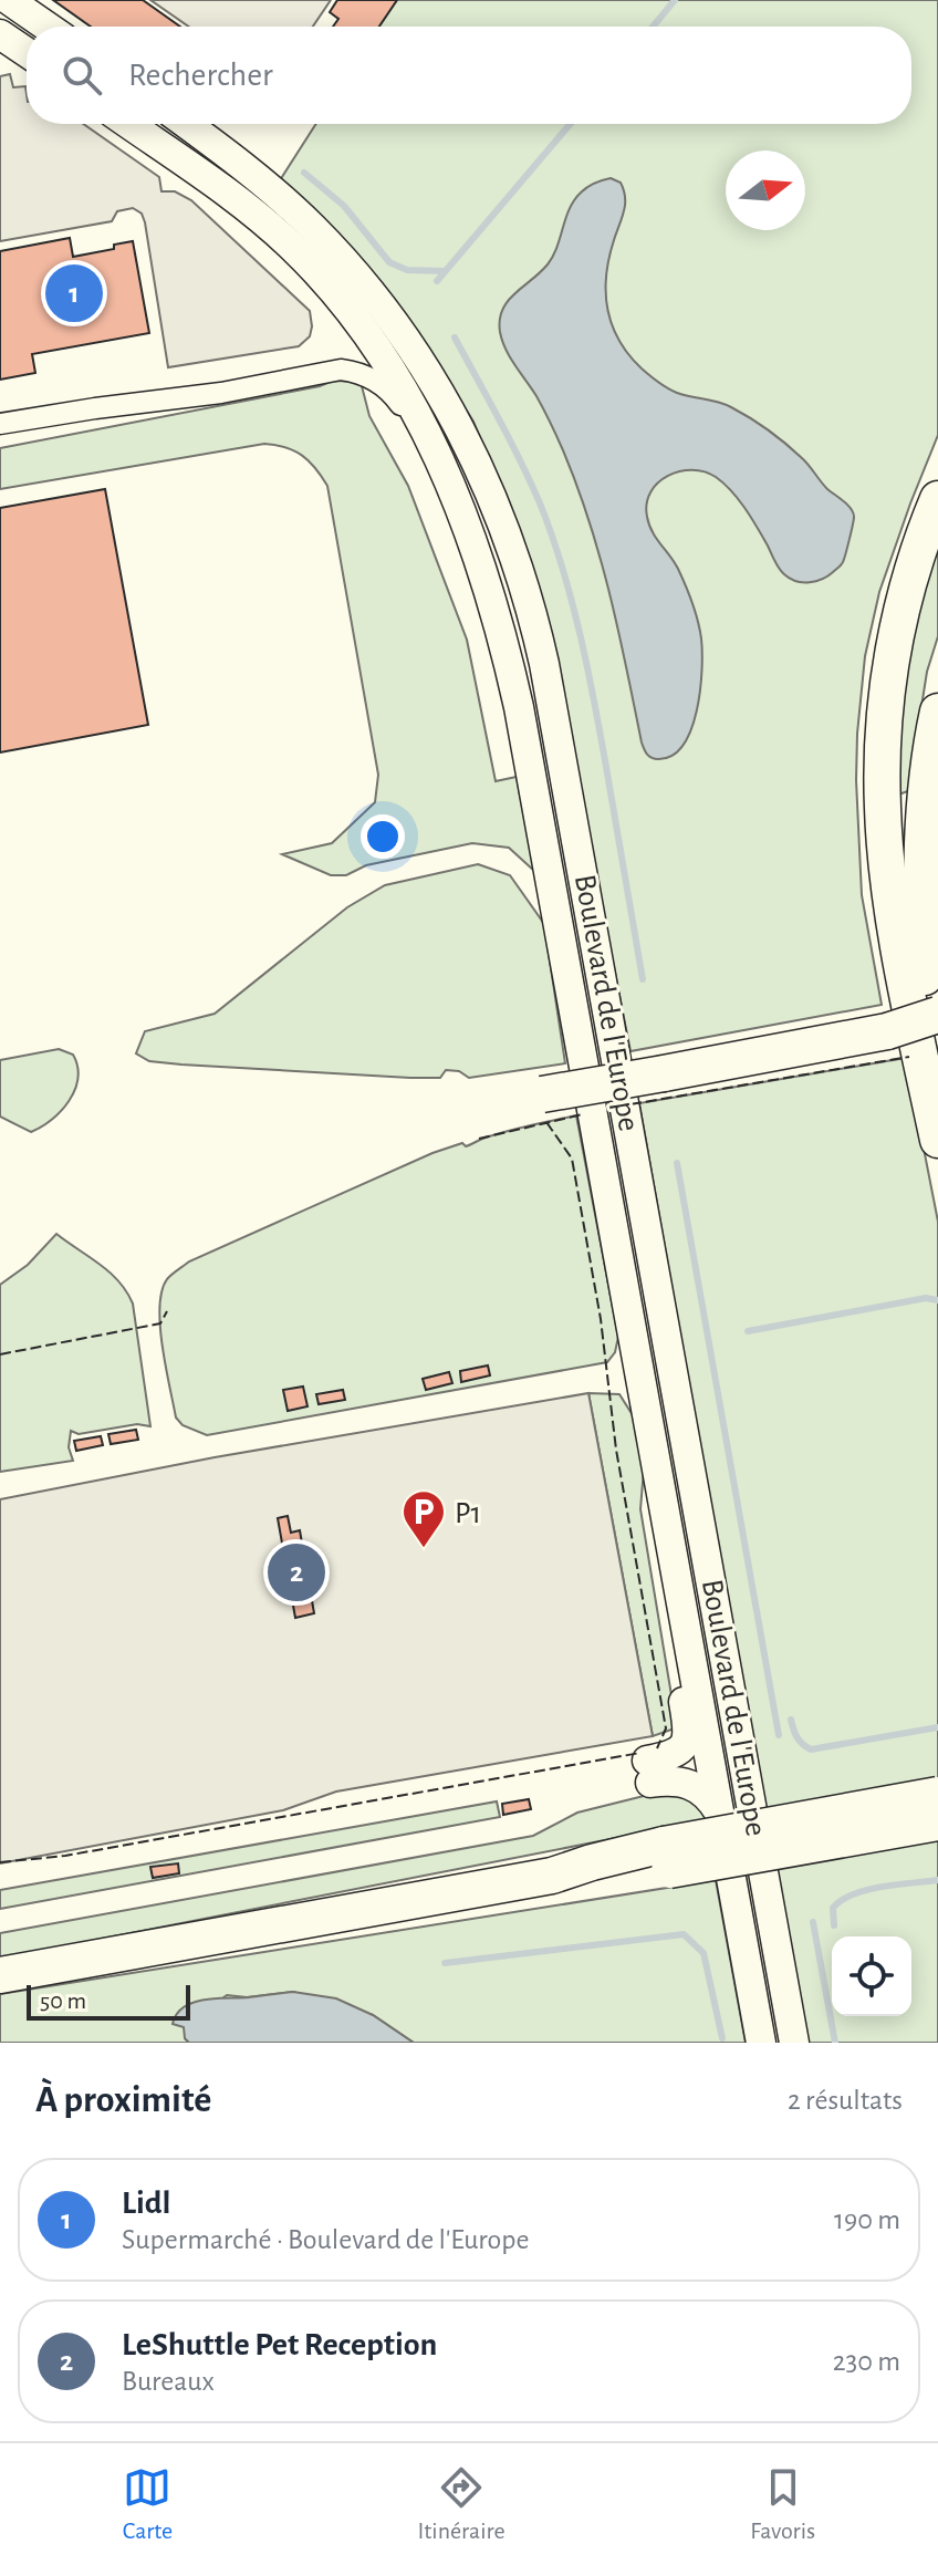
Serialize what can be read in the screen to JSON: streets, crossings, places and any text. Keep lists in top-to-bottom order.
{
  "streets": {
    "main road": ["Boulevard de l'Europe"]
  },
  "places": {
    "parking": ["P1"]
  },
  "scale_bar": "50 m",
  "north": "right",
  "page": {
    "search": "Rechercher",
    "pins": ["1", "2"],
    "scale": "50 m",
    "heading": ["À proximité", "2 résultats"],
    "list": [
      {
        "mark": "1",
        "name": "Lidl",
        "note": "Supermarché · Boulevard de l'Europe",
        "value": "190 m"
      },
      {
        "mark": "2",
        "name": "LeShuttle Pet Reception",
        "note": "Bureaux",
        "value": "230 m"
      }
    ],
    "nav": ["Carte", "Itinéraire", "Favoris"]
  }
}
